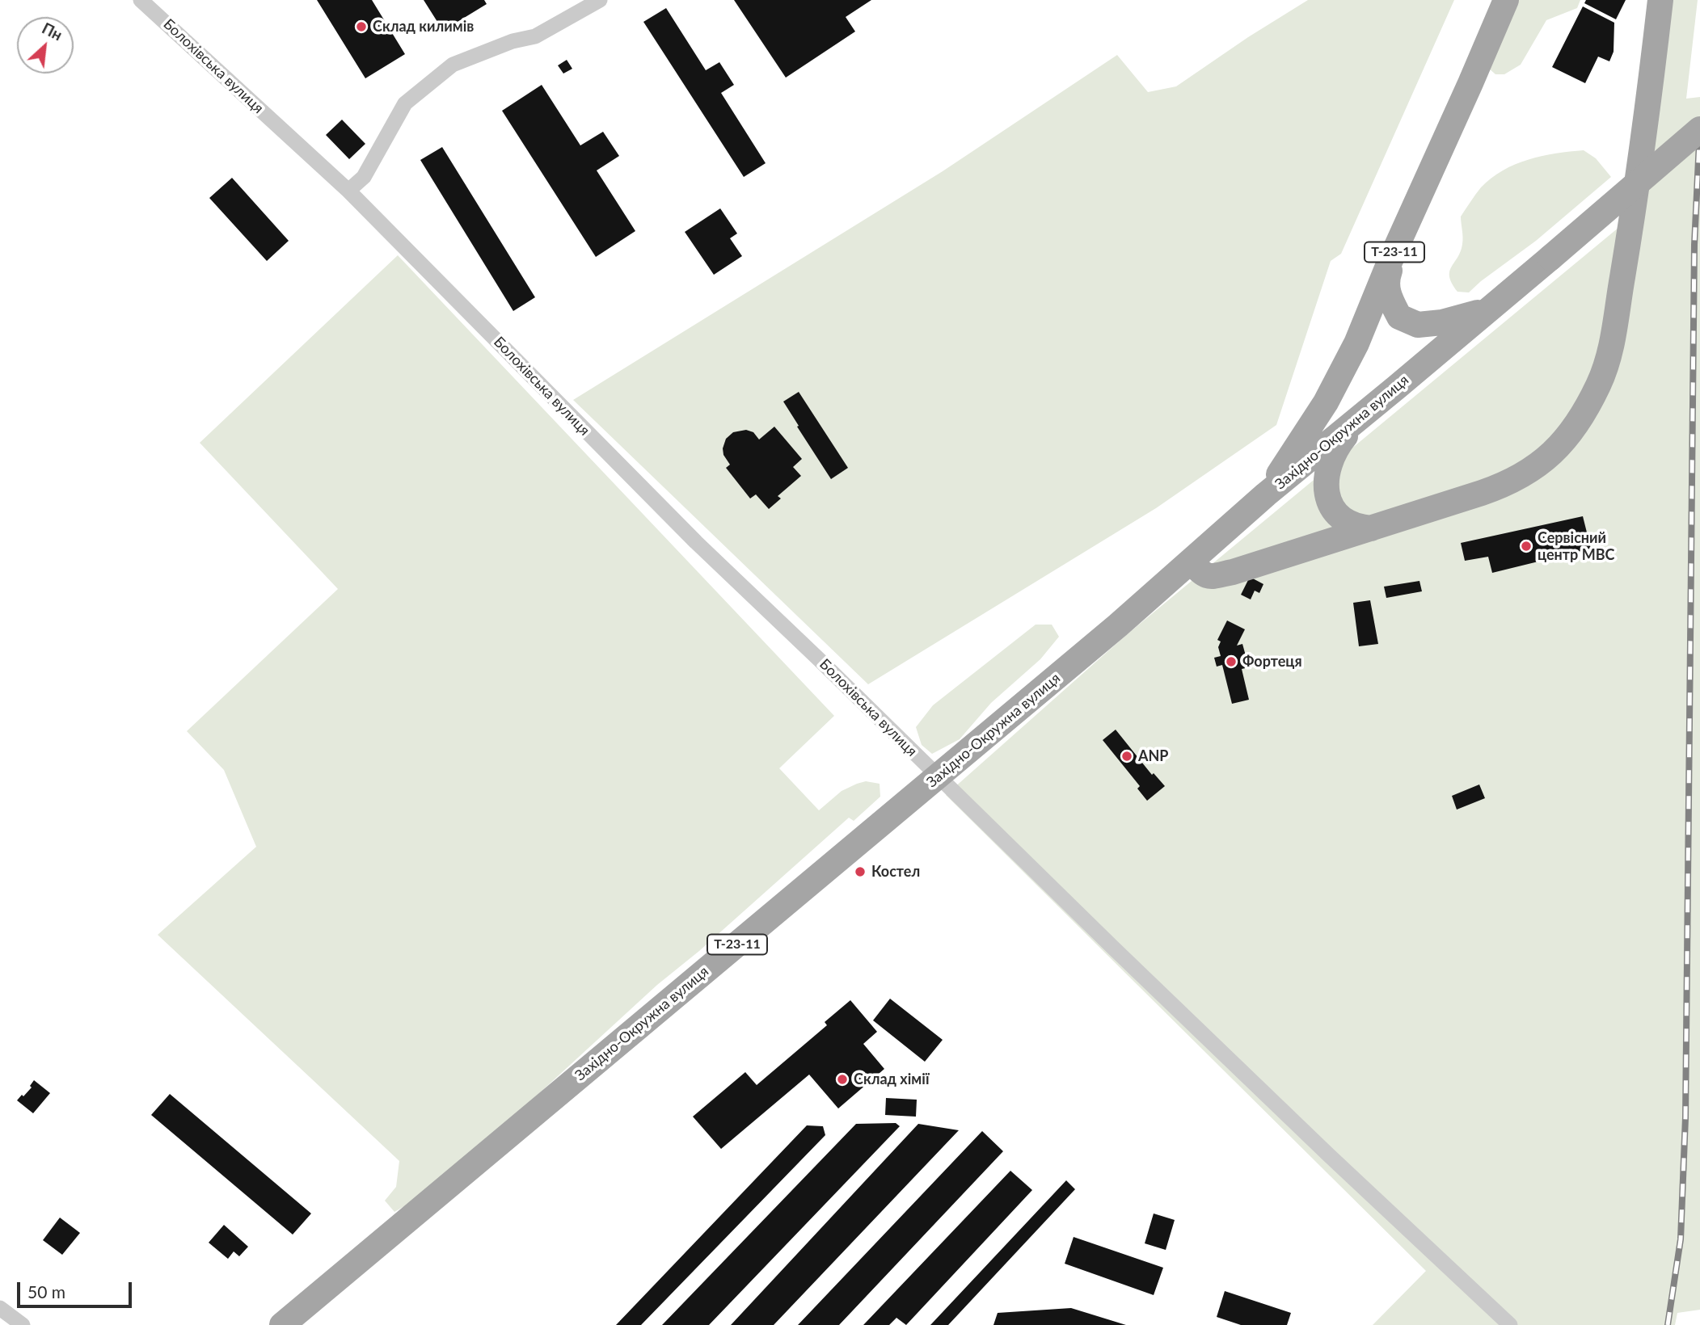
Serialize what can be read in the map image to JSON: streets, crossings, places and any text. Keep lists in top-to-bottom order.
{
  "streets": {
    "main road": ["Т-23-11", "Західно-Окружна вулиця"],
    "street": ["Болохівська вулиця"]
  },
  "crossings": [
    ["Болохівська вулиця", "Західно-Окружна вулиця"],
    ["Т-23-11", "Західно-Окружна вулиця"]
  ],
  "places": [
    "Склад килимів",
    "Сервісний центр МВС",
    "Фортеця",
    "ANP",
    "Костел",
    "Склад хімії"
  ],
  "scale_bar": "50 m",
  "north": "top right"
}
